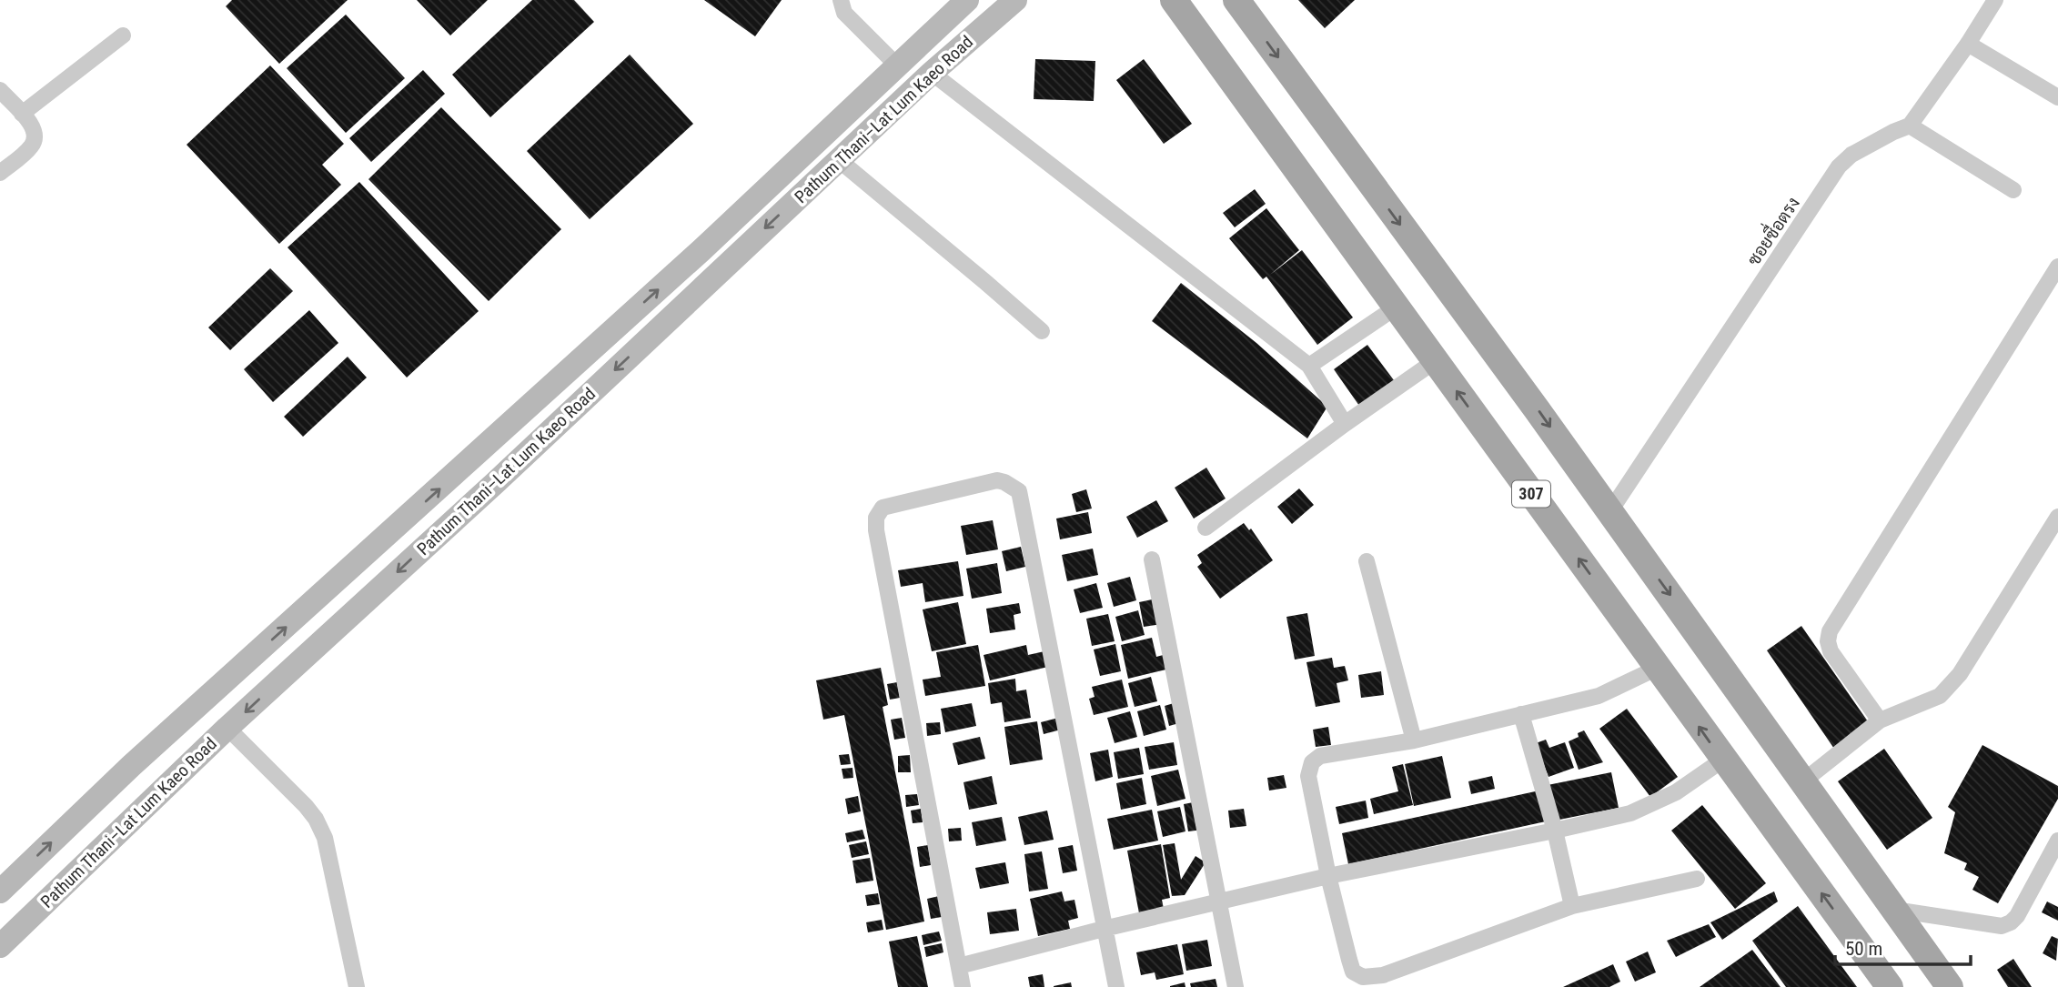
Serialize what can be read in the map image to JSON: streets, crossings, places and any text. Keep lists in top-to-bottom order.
{
  "streets": {
    "main road": ["Pathum Thani–Lat Lum Kaeo Road", "307"],
    "street": ["ซอยซื่อตรง"]
  },
  "scale_bar": "50 m"
}
